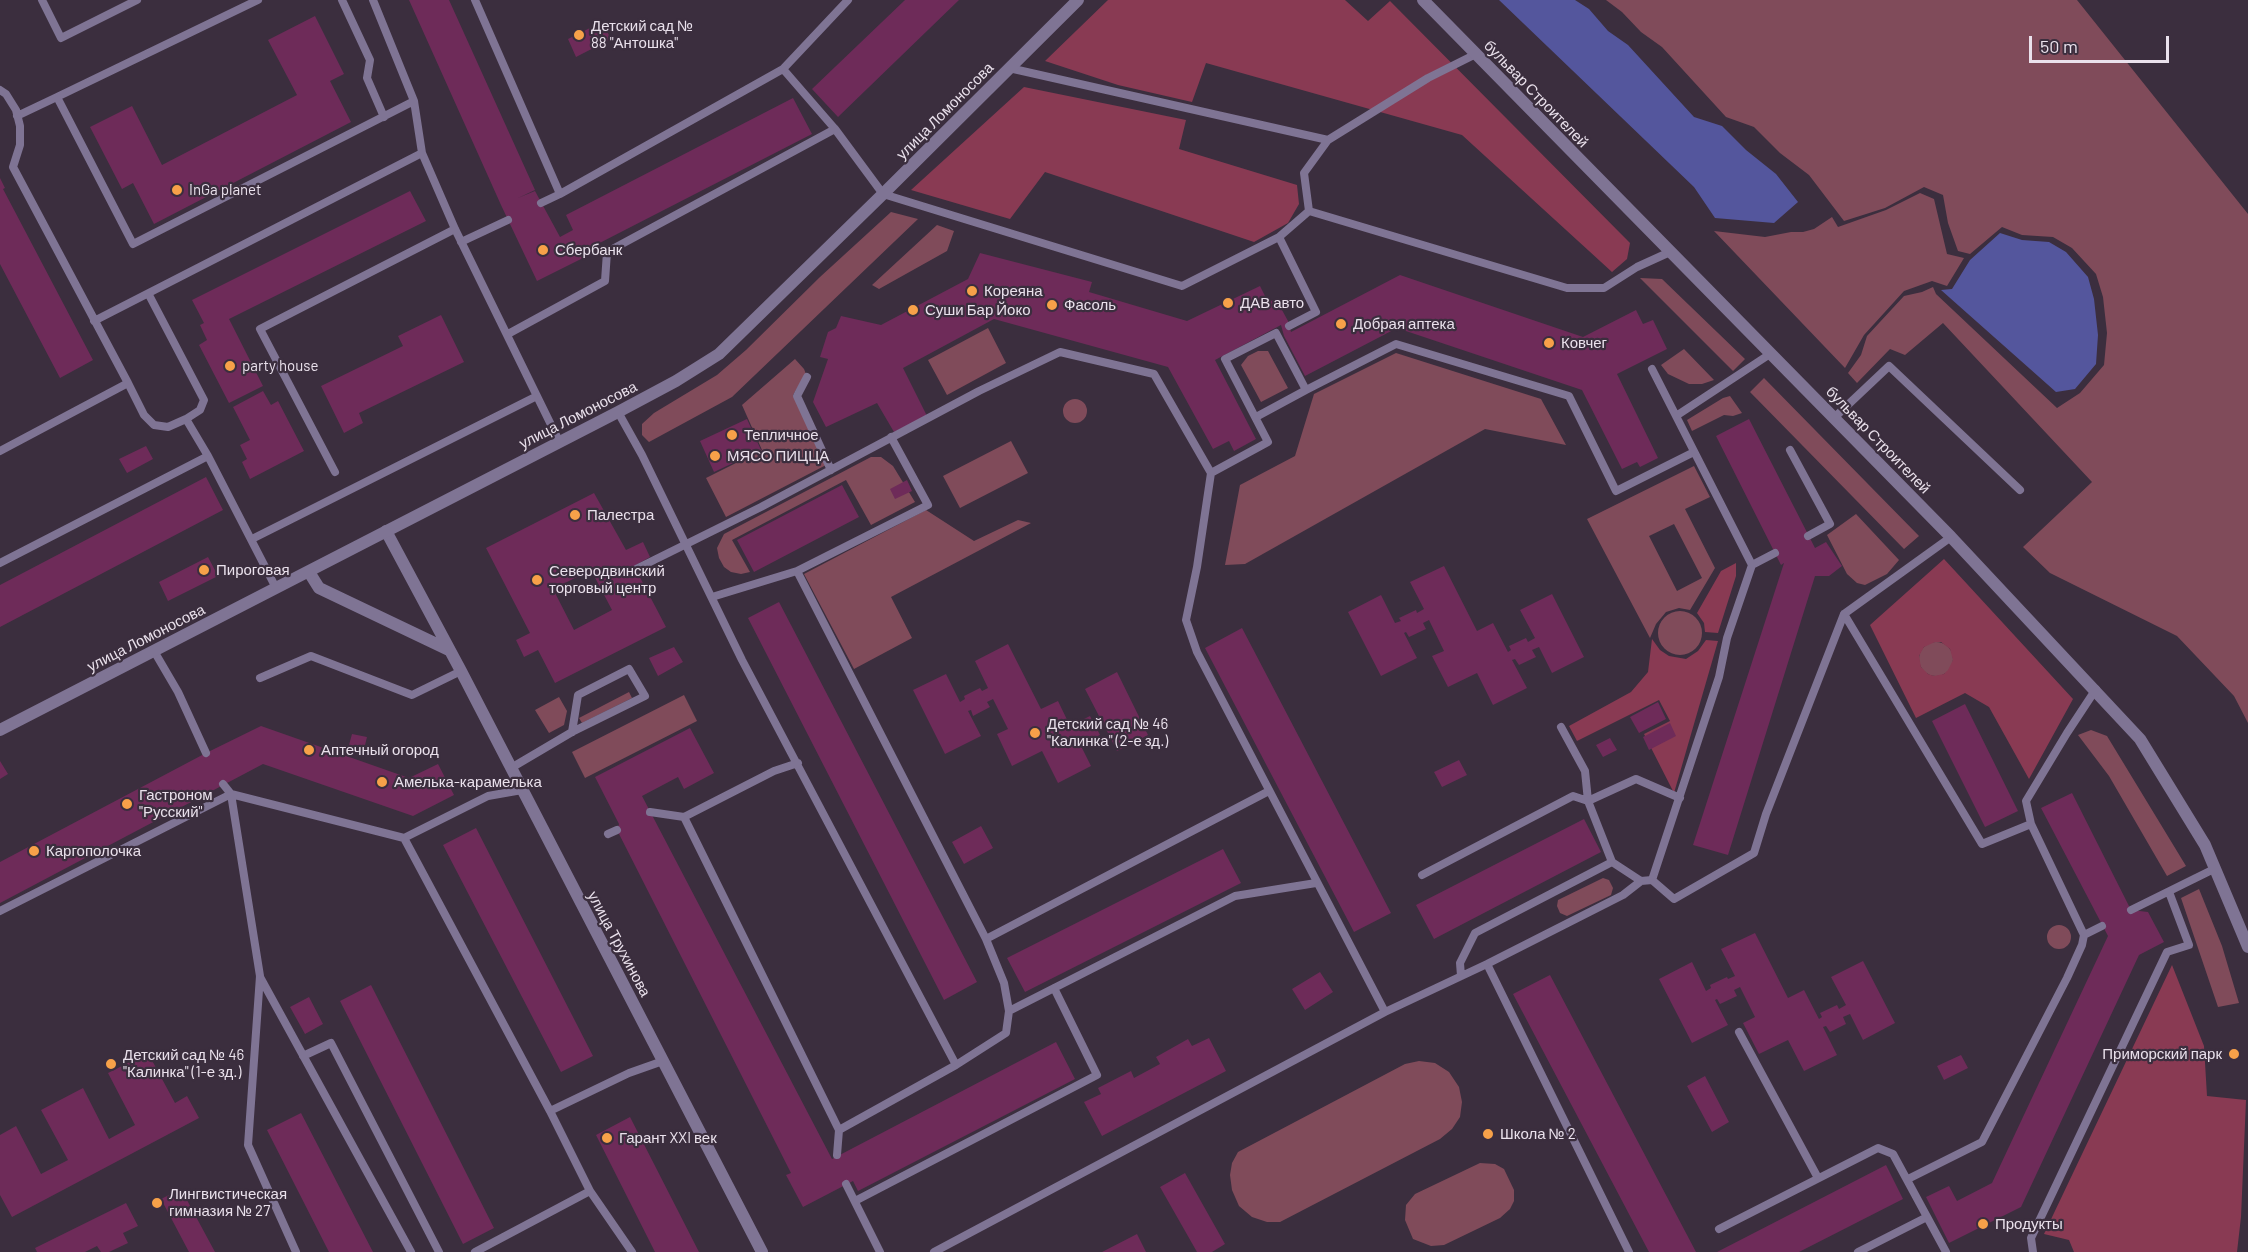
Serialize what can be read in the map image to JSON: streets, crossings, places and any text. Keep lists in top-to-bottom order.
{
  "streets": {
    "street": ["бульвар Строителей", "улица Ломоносова", "улица Трухинова"]
  },
  "crossings": [
    ["улица Ломоносова", "улица Трухинова"]
  ],
  "places": [
    "Детский сад № 88 \"Антошка\"",
    "InGa planet",
    "Сбербанк",
    "Кореяна",
    "ДАВ авто",
    "Фасоль",
    "Суши Бар Йоко",
    "Добрая аптека",
    "Ковчег",
    "party house",
    "Тепличное",
    "МЯСО ПИЦЦА",
    "Палестра",
    "Пироговая",
    "Северодвинский торговый центр",
    "Детский сад № 46 \"Калинка\" (2-е зд.)",
    "Аптечный огород",
    "Амелька-карамелька",
    "Гастроном \"Русский\"",
    "Каргополочка",
    "Приморский парк",
    "Детский сад № 46 \"Калинка\" (1-е зд.)",
    "Школа № 2",
    "Гарант XXI век",
    "Лингвистическая гимназия № 27",
    "Продукты"
  ],
  "scale_bar": "50 m"
}
